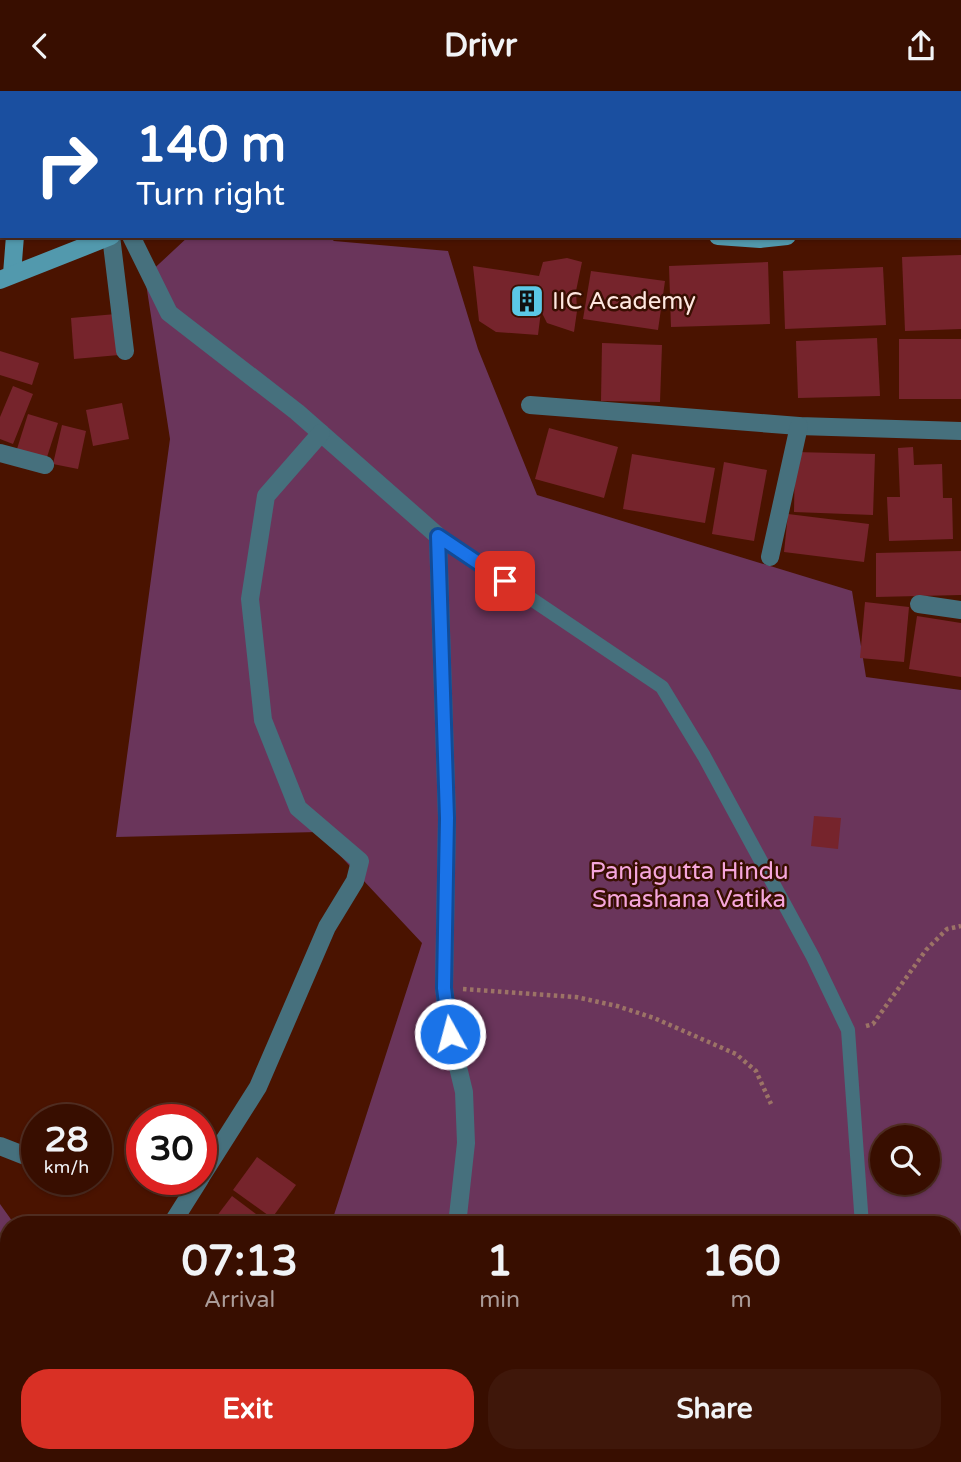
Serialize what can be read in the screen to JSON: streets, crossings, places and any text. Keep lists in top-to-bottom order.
{
  "parks": ["Panjagutta Hindu Smashana Vatika"],
  "places": {
    "building": ["IIC Academy"]
  },
  "page": {
    "header": "Drivr",
    "turn": ["140 m", "Turn right"],
    "speed": "28 km/h",
    "limit": "30",
    "eta": [
      "07:13",
      "Arrival",
      "1",
      "min",
      "160",
      "m"
    ],
    "buttons": ["Exit", "Share"]
  }
}
